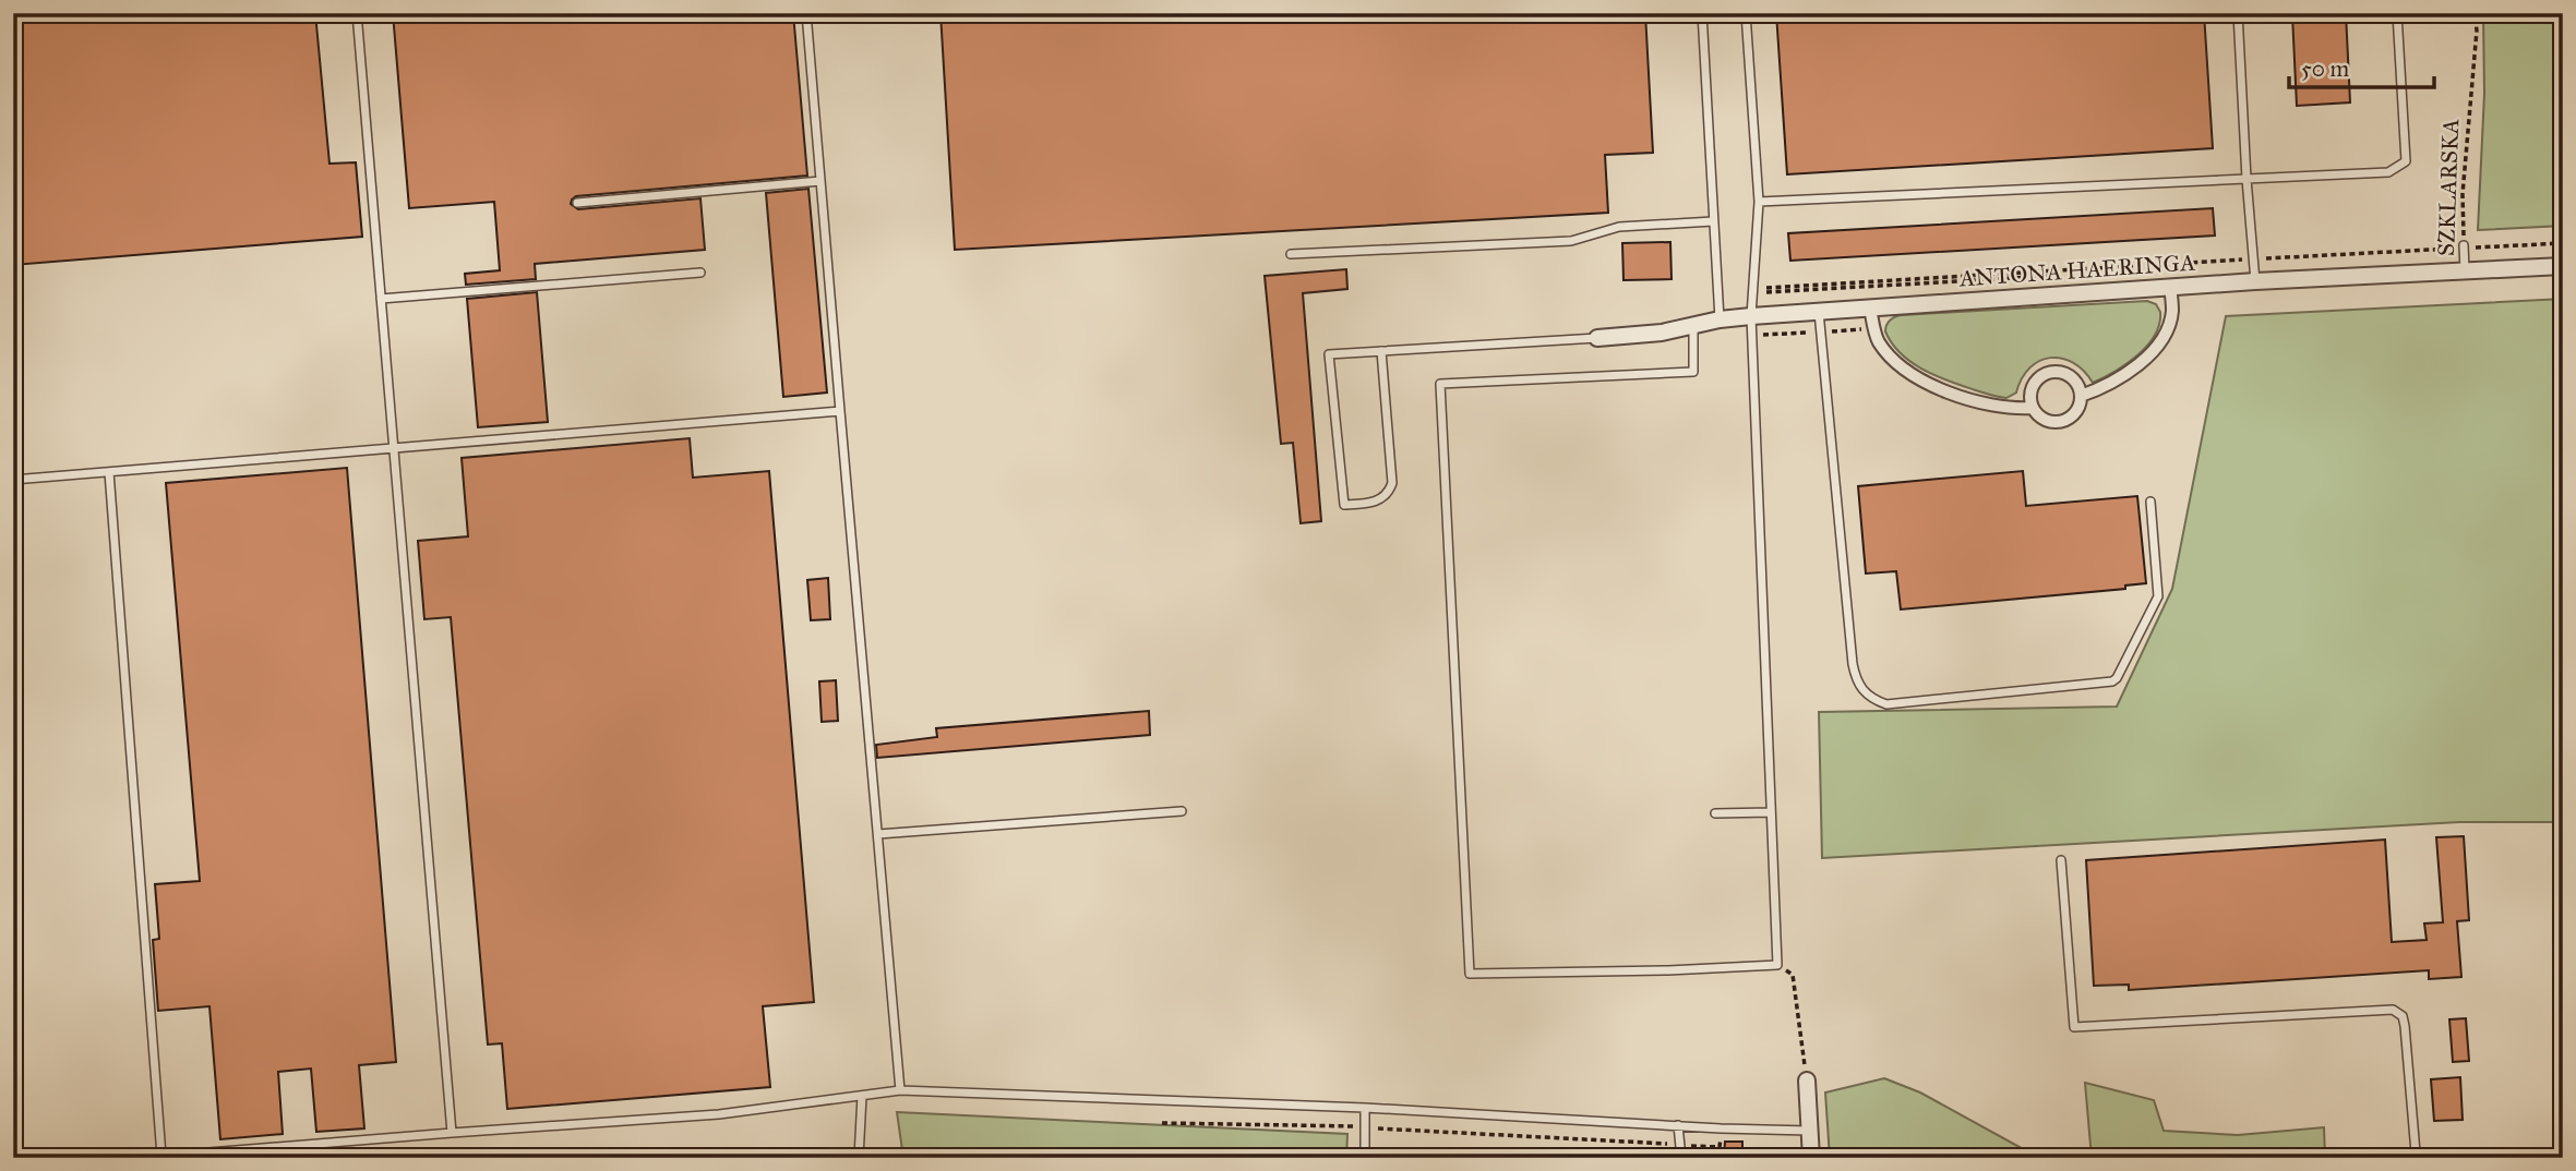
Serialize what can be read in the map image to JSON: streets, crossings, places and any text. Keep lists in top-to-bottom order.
{
  "streets": {
    "street": ["ANTONA HAERINGA"],
    "lane": ["SZKLARSKA"]
  },
  "crossings": [
    ["SZKLARSKA", "ANTONA HAERINGA"]
  ],
  "scale_bar": "50 m"
}
